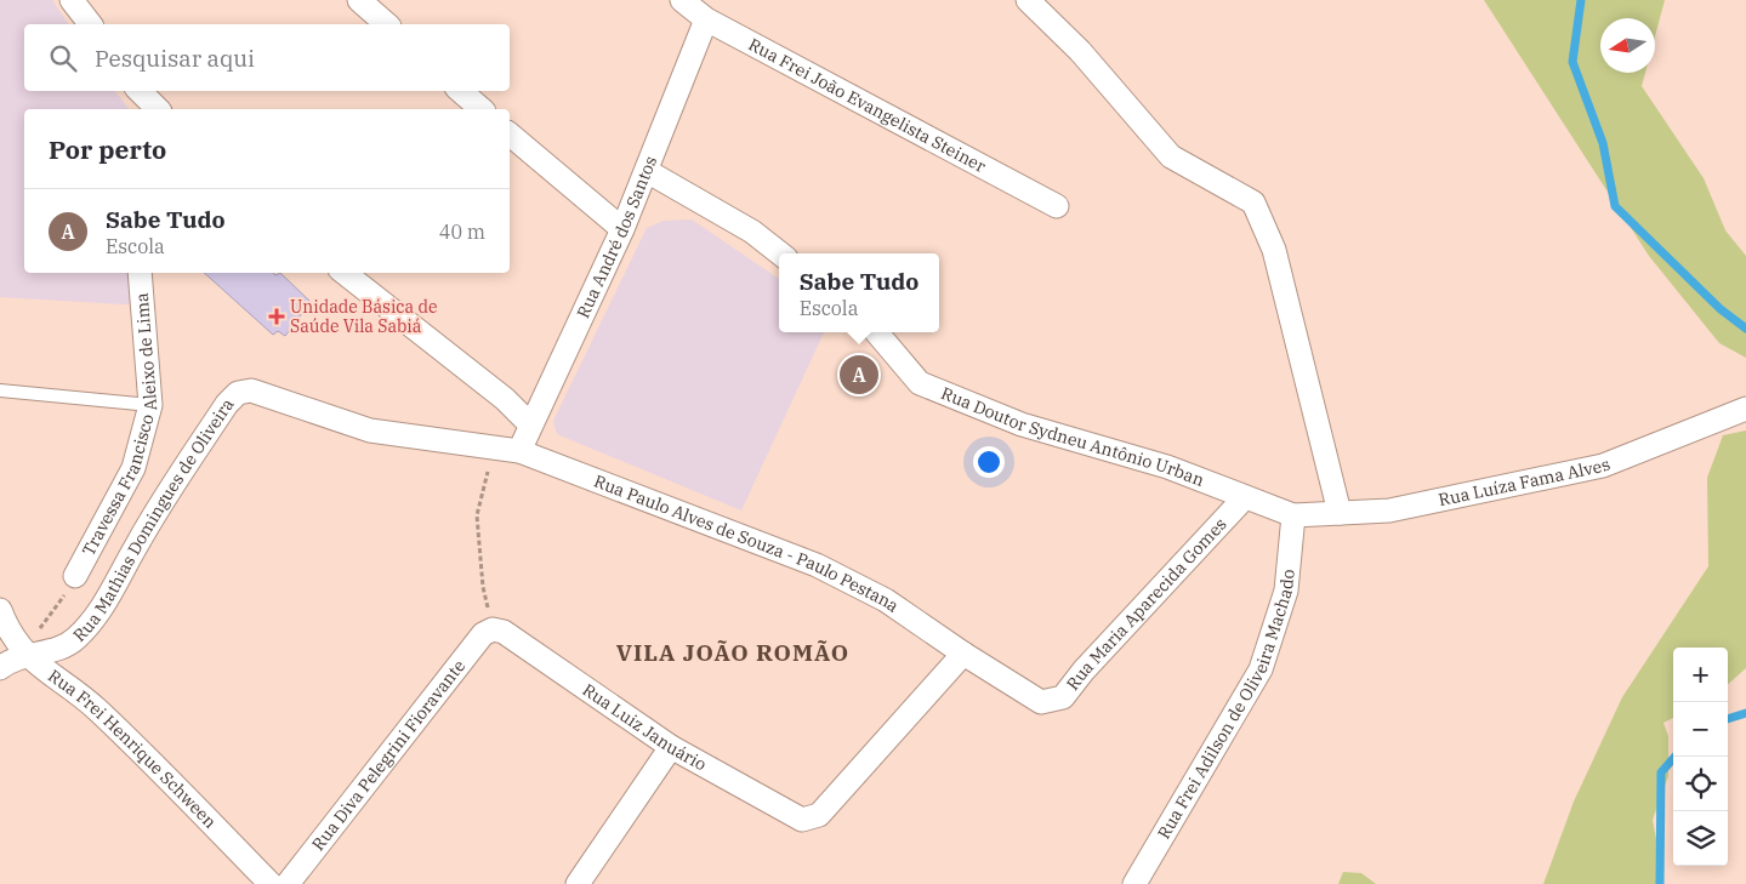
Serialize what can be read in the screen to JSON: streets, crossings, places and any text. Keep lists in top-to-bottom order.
{
  "streets": {
    "street": [
      "Rua Frei João Evangelista Steiner",
      "Rua André dos Santos",
      "Travessa Francisco Aleixo de Lima",
      "Rua Doutor Sydneu Antônio Urban",
      "Rua Luíza Fama Alves",
      "Rua Mathias Domingues de Oliveira",
      "Rua Paulo Alves de Souza - Paulo Pestana",
      "Rua Maria Aparecida Gomes",
      "Rua Frei Adilson de Oliveira Machado",
      "Rua Luiz Januário",
      "Rua Frei Henrique Schween",
      "Rua Diva Pelegrini Fioravante"
    ]
  },
  "crossings": [
    ["Rua Frei João Evangelista Steiner", "Rua André dos Santos"],
    ["Rua André dos Santos", "Rua Mathias Domingues de Oliveira"],
    ["Rua André dos Santos", "Rua Paulo Alves de Souza - Paulo Pestana"],
    ["Rua Doutor Sydneu Antônio Urban", "Rua Luíza Fama Alves"],
    ["Rua Doutor Sydneu Antônio Urban", "Rua Maria Aparecida Gomes"],
    ["Rua Doutor Sydneu Antônio Urban", "Rua Frei Adilson de Oliveira Machado"],
    ["Rua Luíza Fama Alves", "Rua Frei Adilson de Oliveira Machado"],
    ["Rua Mathias Domingues de Oliveira", "Rua Paulo Alves de Souza - Paulo Pestana"],
    ["Rua Mathias Domingues de Oliveira", "Rua Frei Henrique Schween"],
    ["Rua Paulo Alves de Souza - Paulo Pestana", "Rua Maria Aparecida Gomes"],
    ["Rua Paulo Alves de Souza - Paulo Pestana", "Rua Luiz Januário"],
    ["Rua Maria Aparecida Gomes", "Rua Luiz Januário"],
    ["Rua Luiz Januário", "Rua Diva Pelegrini Fioravante"]
  ],
  "districts": ["VILA JOÃO ROMÃO"],
  "places": {
    "health": ["Unidade Básica de Saúde Vila Sabiá"]
  },
  "north": "left",
  "page": {
    "search": "Pesquisar aqui",
    "heading": "Por perto",
    "list": [
      {
        "mark": "A",
        "name": "Sabe Tudo",
        "note": "Escola",
        "value": "40 m"
      }
    ],
    "popup": ["Sabe Tudo", "Escola"],
    "pins": "A",
    "map_buttons": ["+", "−"]
  }
}
